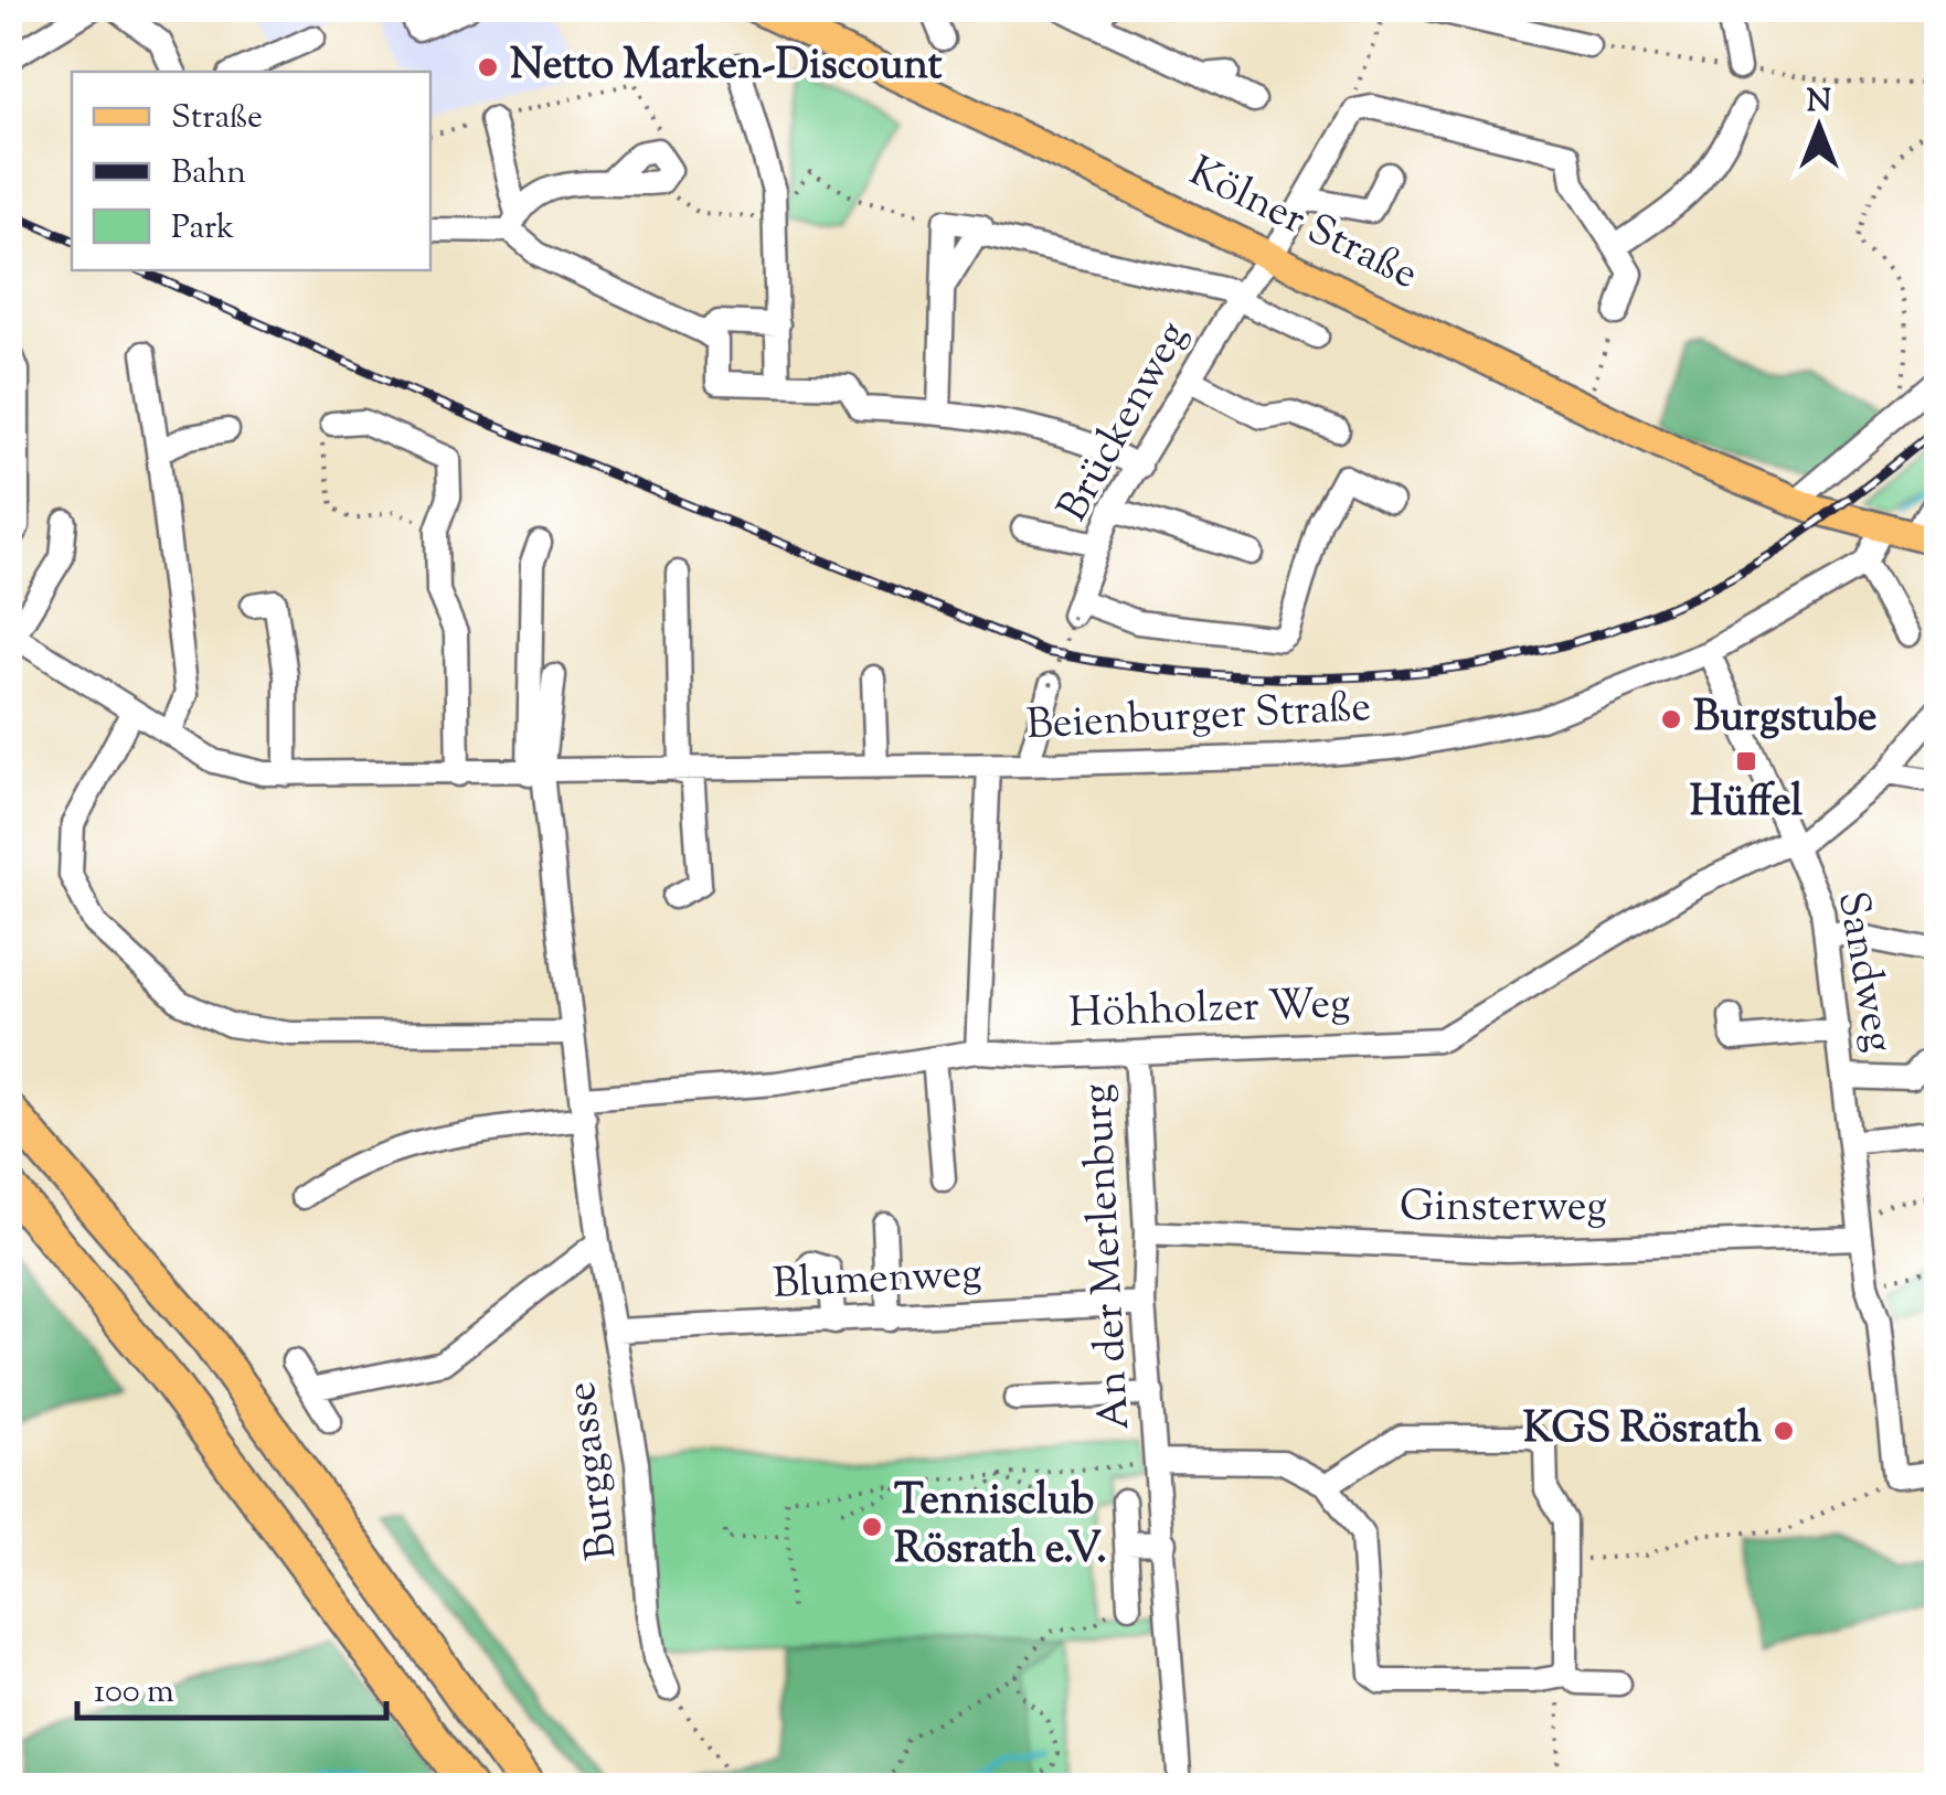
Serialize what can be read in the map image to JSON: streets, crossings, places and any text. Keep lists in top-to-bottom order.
{
  "streets": {
    "main road": ["Kölner Straße"],
    "street": [
      "Brückenweg",
      "Beienburger Straße",
      "Sandweg",
      "Höhholzer Weg",
      "Ginsterweg",
      "An der Merlenburg",
      "Blumenweg",
      "Burggasse"
    ]
  },
  "crossings": [
    ["Kölner Straße", "Brückenweg"],
    ["Beienburger Straße", "Sandweg"],
    ["Beienburger Straße", "Burggasse"],
    ["Sandweg", "Höhholzer Weg"],
    ["Sandweg", "Ginsterweg"],
    ["Höhholzer Weg", "An der Merlenburg"],
    ["Höhholzer Weg", "Burggasse"],
    ["Ginsterweg", "An der Merlenburg"],
    ["An der Merlenburg", "Blumenweg"],
    ["Blumenweg", "Burggasse"]
  ],
  "places": {
    "other": [
      "Netto Marken-Discount",
      "Burgstube",
      "KGS Rösrath",
      "Tennisclub Rösrath e.V."
    ],
    "transit": ["Hüffel"]
  },
  "legend": ["Straße", "Bahn", "Park"],
  "scale_bar": "100 m",
  "north": "top"
}
